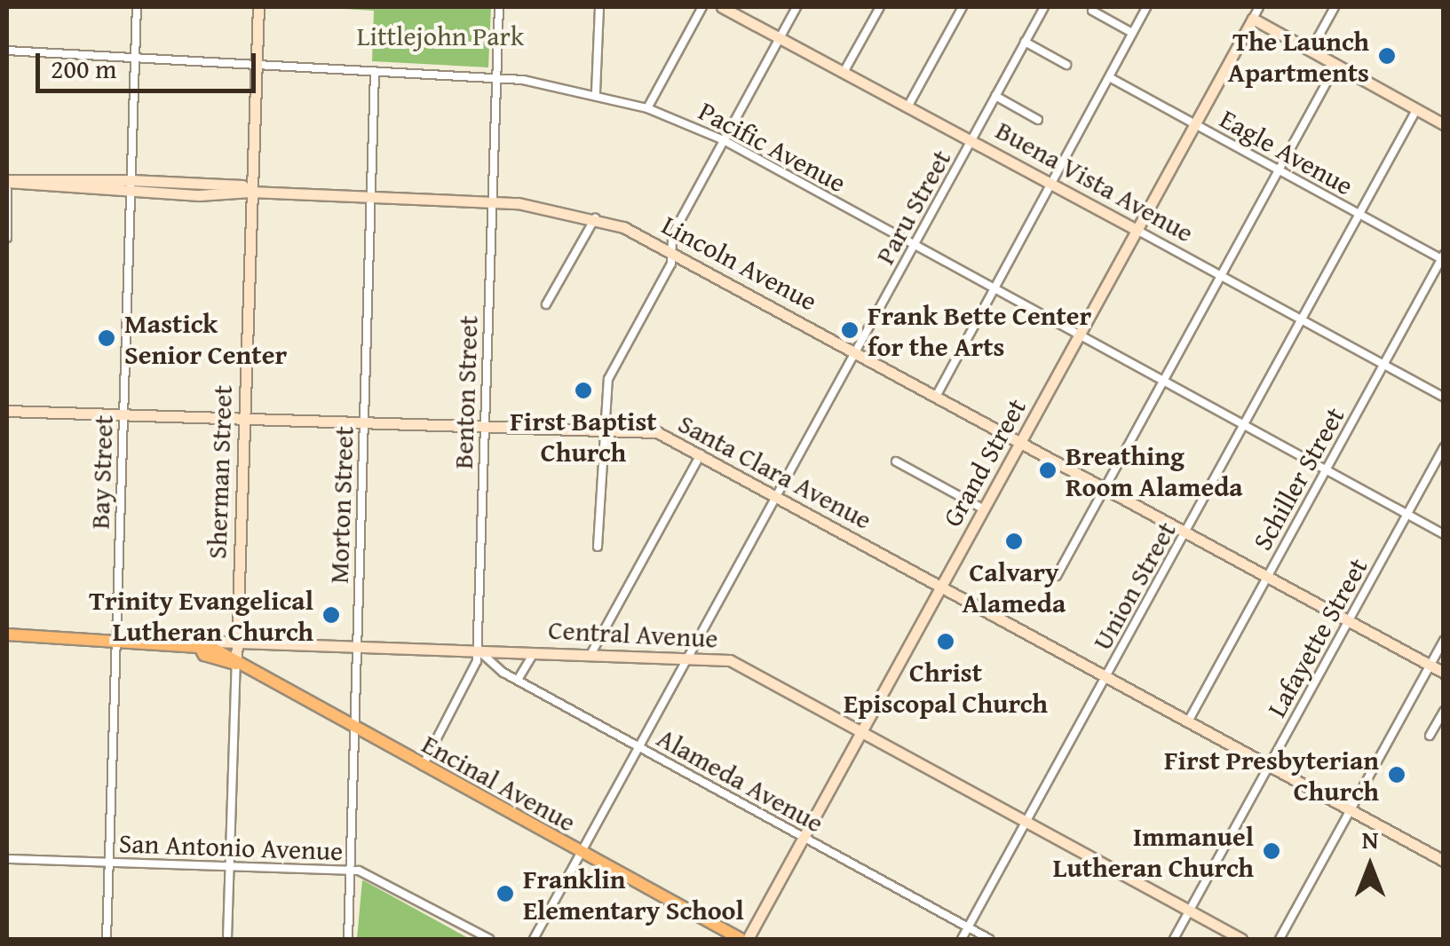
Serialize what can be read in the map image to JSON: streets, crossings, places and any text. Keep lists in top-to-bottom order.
{
  "streets": {
    "main road": ["Central Avenue", "Encinal Avenue"],
    "street": [
      "Pacific Avenue",
      "Eagle Avenue",
      "Buena Vista Avenue",
      "Paru Street",
      "Lincoln Avenue",
      "Benton Street",
      "Grand Street",
      "Santa Clara Avenue",
      "Bay Street",
      "Sherman Street",
      "Schiller Street",
      "Morton Street",
      "Union Street",
      "Lafayette Street",
      "Alameda Avenue",
      "San Antonio Avenue"
    ]
  },
  "crossings": [
    ["Pacific Avenue", "Paru Street"],
    ["Pacific Avenue", "Benton Street"],
    ["Pacific Avenue", "Grand Street"],
    ["Pacific Avenue", "Bay Street"],
    ["Pacific Avenue", "Sherman Street"],
    ["Pacific Avenue", "Schiller Street"],
    ["Pacific Avenue", "Morton Street"],
    ["Pacific Avenue", "Union Street"],
    ["Pacific Avenue", "Lafayette Street"],
    ["Eagle Avenue", "Grand Street"],
    ["Eagle Avenue", "Schiller Street"],
    ["Eagle Avenue", "Union Street"],
    ["Buena Vista Avenue", "Paru Street"],
    ["Buena Vista Avenue", "Grand Street"],
    ["Buena Vista Avenue", "Schiller Street"],
    ["Buena Vista Avenue", "Union Street"],
    ["Paru Street", "Lincoln Avenue"],
    ["Paru Street", "Santa Clara Avenue"],
    ["Paru Street", "Central Avenue"],
    ["Paru Street", "Alameda Avenue"],
    ["Paru Street", "Encinal Avenue"],
    ["Lincoln Avenue", "Benton Street"],
    ["Lincoln Avenue", "Grand Street"],
    ["Lincoln Avenue", "Bay Street"],
    ["Lincoln Avenue", "Sherman Street"],
    ["Lincoln Avenue", "Schiller Street"],
    ["Lincoln Avenue", "Morton Street"],
    ["Lincoln Avenue", "Union Street"],
    ["Lincoln Avenue", "Lafayette Street"],
    ["Benton Street", "Santa Clara Avenue"],
    ["Benton Street", "Central Avenue"],
    ["Benton Street", "Alameda Avenue"],
    ["Benton Street", "Encinal Avenue"],
    ["Grand Street", "Santa Clara Avenue"],
    ["Grand Street", "Central Avenue"],
    ["Grand Street", "Alameda Avenue"],
    ["Grand Street", "Encinal Avenue"],
    ["Santa Clara Avenue", "Bay Street"],
    ["Santa Clara Avenue", "Sherman Street"],
    ["Santa Clara Avenue", "Schiller Street"],
    ["Santa Clara Avenue", "Morton Street"],
    ["Santa Clara Avenue", "Union Street"],
    ["Santa Clara Avenue", "Lafayette Street"],
    ["Bay Street", "Central Avenue"],
    ["Bay Street", "San Antonio Avenue"],
    ["Sherman Street", "Central Avenue"],
    ["Sherman Street", "Encinal Avenue"],
    ["Sherman Street", "San Antonio Avenue"],
    ["Morton Street", "Central Avenue"],
    ["Morton Street", "Encinal Avenue"],
    ["Morton Street", "San Antonio Avenue"],
    ["Union Street", "Central Avenue"],
    ["Union Street", "Alameda Avenue"],
    ["Central Avenue", "Lafayette Street"],
    ["Central Avenue", "Alameda Avenue"],
    ["Central Avenue", "Encinal Avenue"]
  ],
  "parks": ["Littlejohn Park"],
  "places": [
    "The Launch Apartments",
    "Frank Bette Center for the Arts",
    "Mastick Senior Center",
    "First Baptist Church",
    "Breathing Room Alameda",
    "Calvary Alameda",
    "Trinity Evangelical Lutheran Church",
    "Christ Episcopal Church",
    "First Presbyterian Church",
    "Immanuel Lutheran Church",
    "Franklin Elementary School"
  ],
  "scale_bar": "200 m",
  "north": "top"
}
